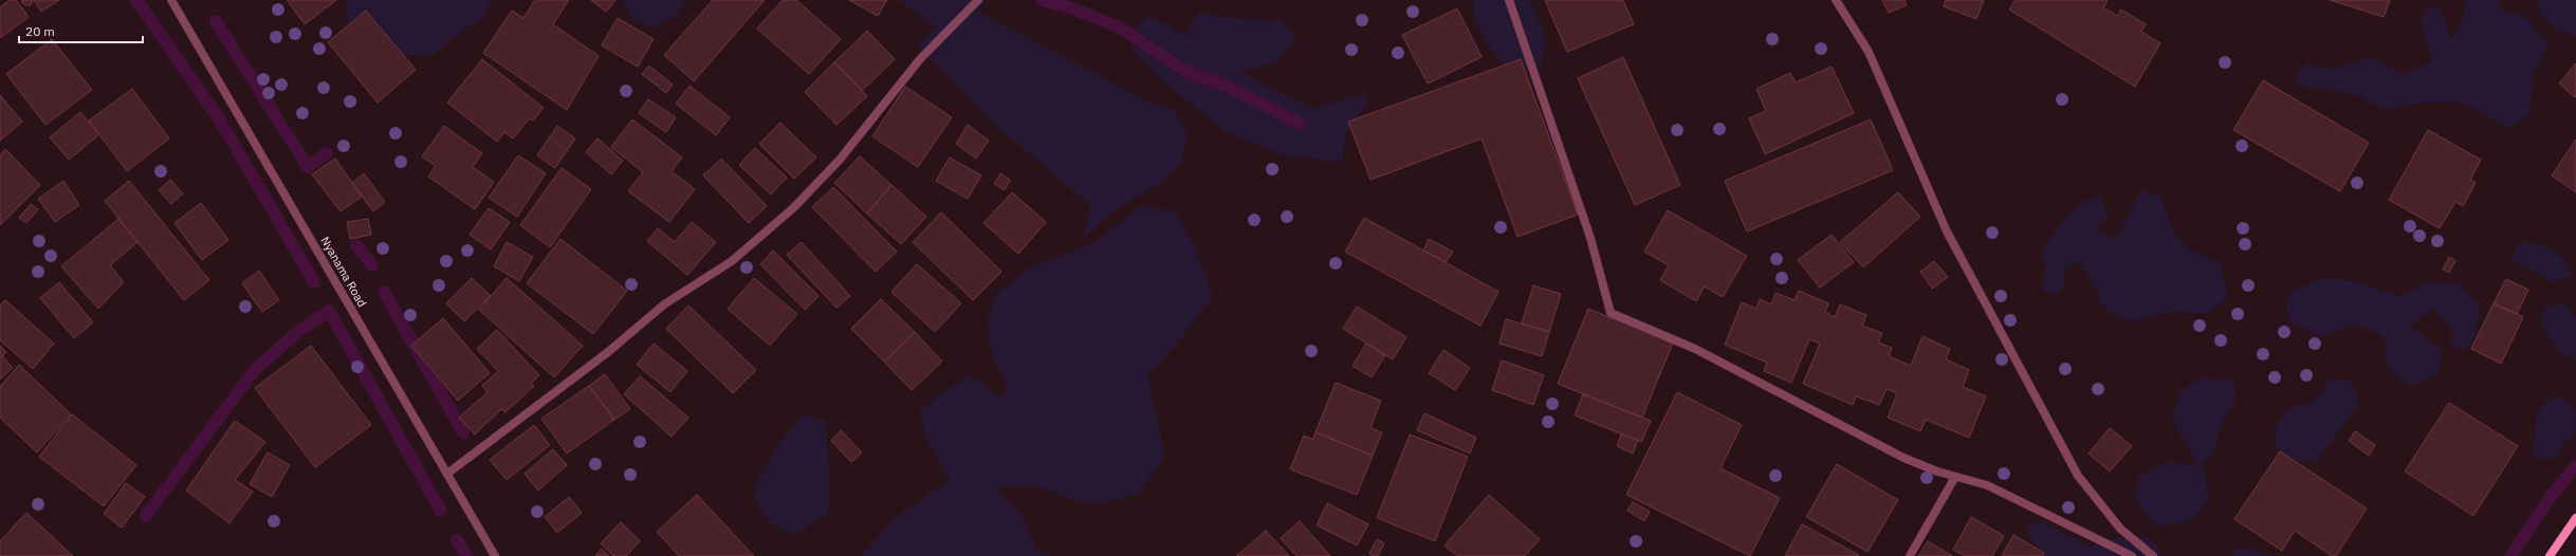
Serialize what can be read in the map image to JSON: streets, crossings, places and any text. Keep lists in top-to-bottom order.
{
  "streets": {
    "street": ["Nyanama Road"]
  },
  "scale_bar": "20 m"
}
